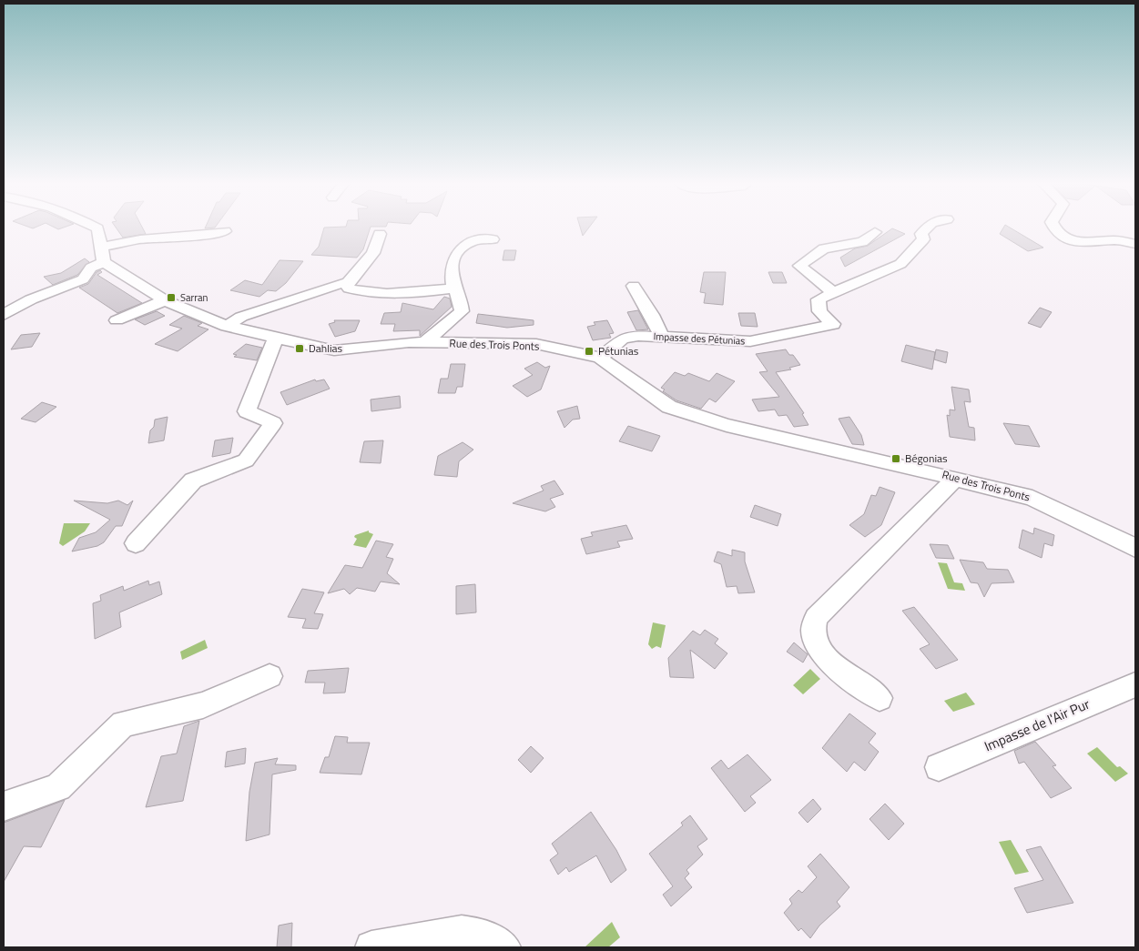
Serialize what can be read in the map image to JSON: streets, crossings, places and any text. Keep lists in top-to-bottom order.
{
  "streets": {
    "street": ["Impasse des Pétunias", "Rue des Trois Ponts", "Impasse de l'Air Pur"]
  },
  "crossings": [
    ["Impasse des Pétunias", "Rue des Trois Ponts"]
  ],
  "places": {
    "transit": [
      "Sarran",
      "Dahlias",
      "Pétunias",
      "Bégonias"
    ]
  }
}
